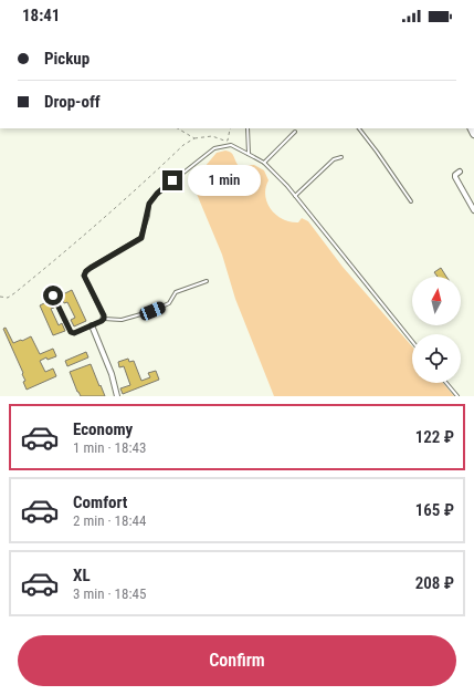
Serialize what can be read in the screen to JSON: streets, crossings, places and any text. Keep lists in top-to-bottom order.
{
  "north": "top",
  "page": {
    "status": "18:41",
    "banner": ["Pickup", "Drop-off"],
    "bubble": "1 min",
    "list": [
      {
        "name": "Economy",
        "note": "1 min · 18:43",
        "value": "122 ₽"
      },
      {
        "name": "Comfort",
        "note": "2 min · 18:44",
        "value": "165 ₽"
      },
      {
        "name": "XL",
        "note": "3 min · 18:45",
        "value": "208 ₽"
      }
    ],
    "buttons": "Confirm"
  }
}
